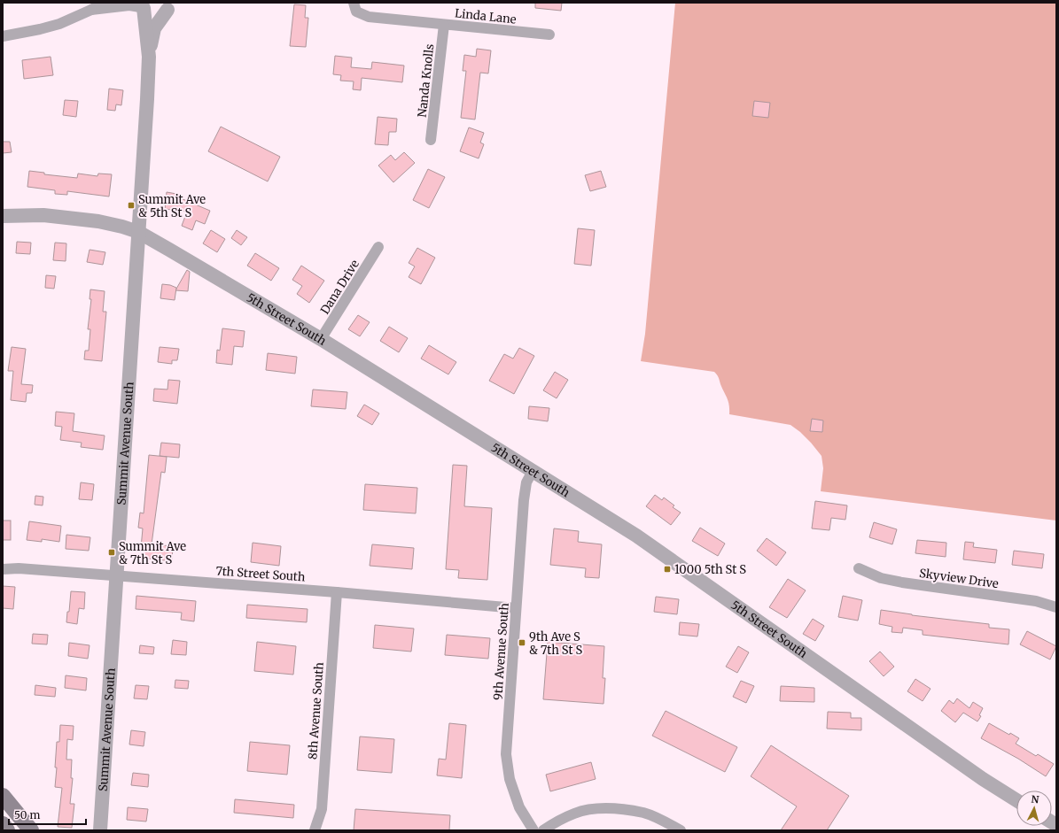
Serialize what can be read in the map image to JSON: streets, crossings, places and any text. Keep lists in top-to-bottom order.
{
  "streets": {
    "street": [
      "Linda Lane",
      "Nanda Knolls",
      "Dana Drive",
      "5th Street South",
      "Summit Avenue South",
      "7th Street South",
      "Skyview Drive",
      "9th Avenue South",
      "8th Avenue South"
    ]
  },
  "crossings": [
    ["Linda Lane", "Nanda Knolls"],
    ["Dana Drive", "5th Street South"],
    ["5th Street South", "Summit Avenue South"],
    ["5th Street South", "9th Avenue South"],
    ["Summit Avenue South", "7th Street South"],
    ["7th Street South", "9th Avenue South"],
    ["7th Street South", "8th Avenue South"]
  ],
  "places": {
    "transit": [
      "Summit Ave & 5th St S",
      "Summit Ave & 7th St S",
      "1000 5th St S",
      "9th Ave S & 7th St S"
    ]
  },
  "scale_bar": "50 m",
  "north": "top"
}
